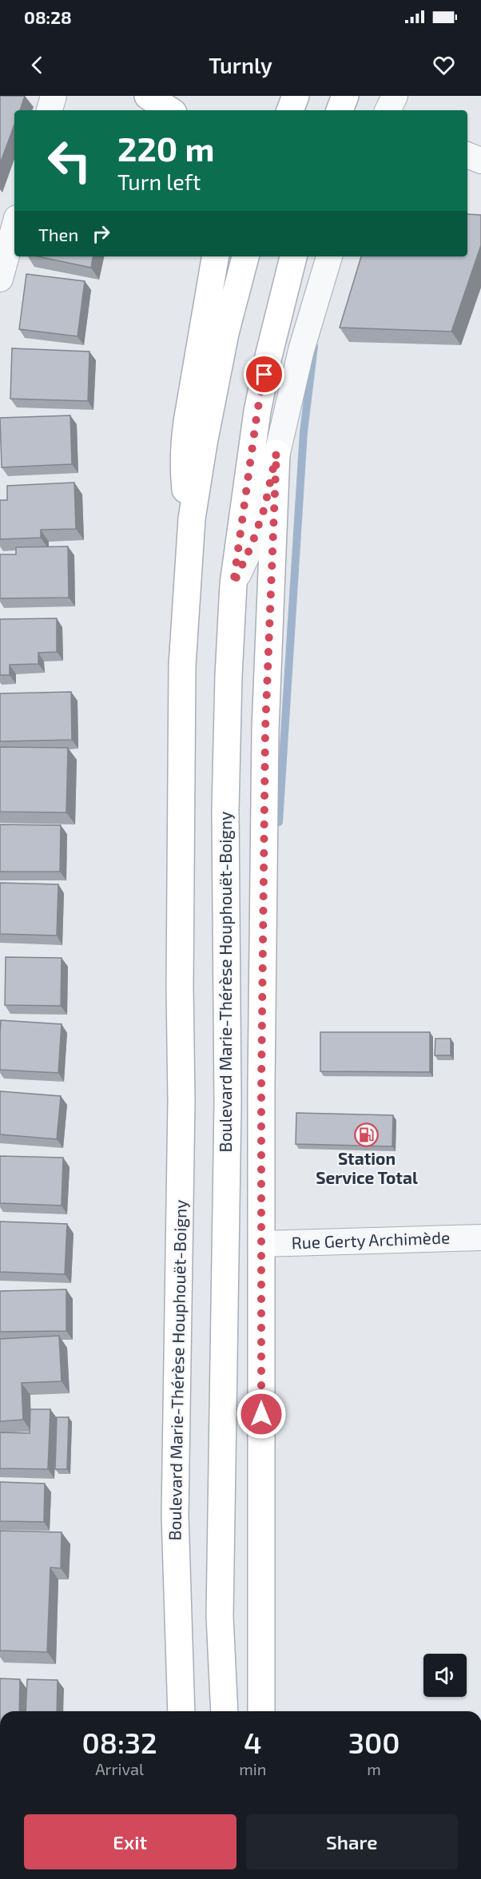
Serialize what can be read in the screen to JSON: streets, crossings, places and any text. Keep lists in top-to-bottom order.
{
  "streets": {
    "main road": ["Boulevard Marie-Thérèse Houphouët-Boigny"],
    "street": ["Rue Gerty Archimède"]
  },
  "places": {
    "fuel station": ["Station Service Total"]
  },
  "page": {
    "status": "08:28",
    "header": "Turnly",
    "turn": ["220 m", "Turn left"],
    "then": "Then",
    "eta": [
      "08:32",
      "Arrival",
      "4",
      "min",
      "300",
      "m"
    ],
    "buttons": ["Exit", "Share"]
  }
}
